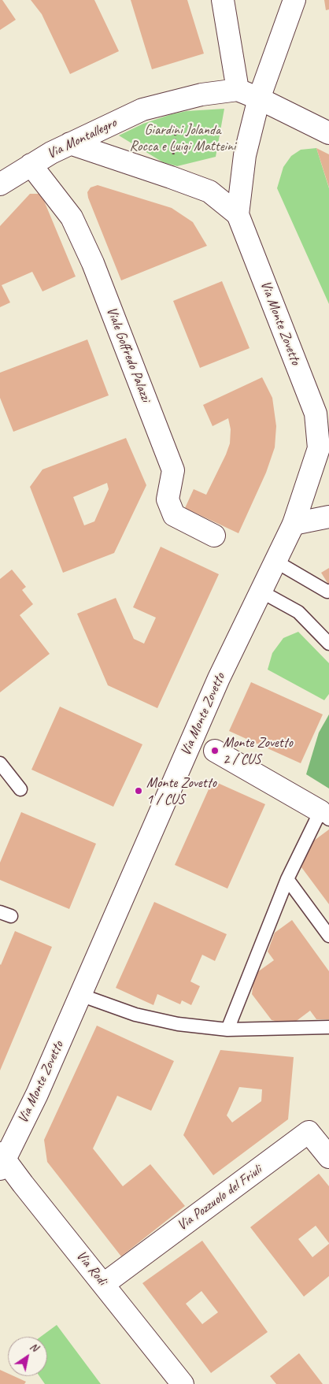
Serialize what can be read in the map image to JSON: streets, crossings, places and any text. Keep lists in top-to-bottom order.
{
  "streets": {
    "street": [
      "Via Montallegro",
      "Via Monte Zovetto",
      "Viale Goffredo Palazzi",
      "Via Pozzuolo del Friuli",
      "Via Rodi"
    ]
  },
  "crossings": [
    ["Via Montallegro", "Via Monte Zovetto"],
    ["Via Montallegro", "Viale Goffredo Palazzi"],
    ["Via Monte Zovetto", "Via Rodi"],
    ["Via Pozzuolo del Friuli", "Via Rodi"]
  ],
  "parks": ["Giardini Jolanda Rocca e Luigi Matteini"],
  "places": ["Monte Zovetto 2 / CUS", "Monte Zovetto 1 / CUS"],
  "north": "top right"
}
